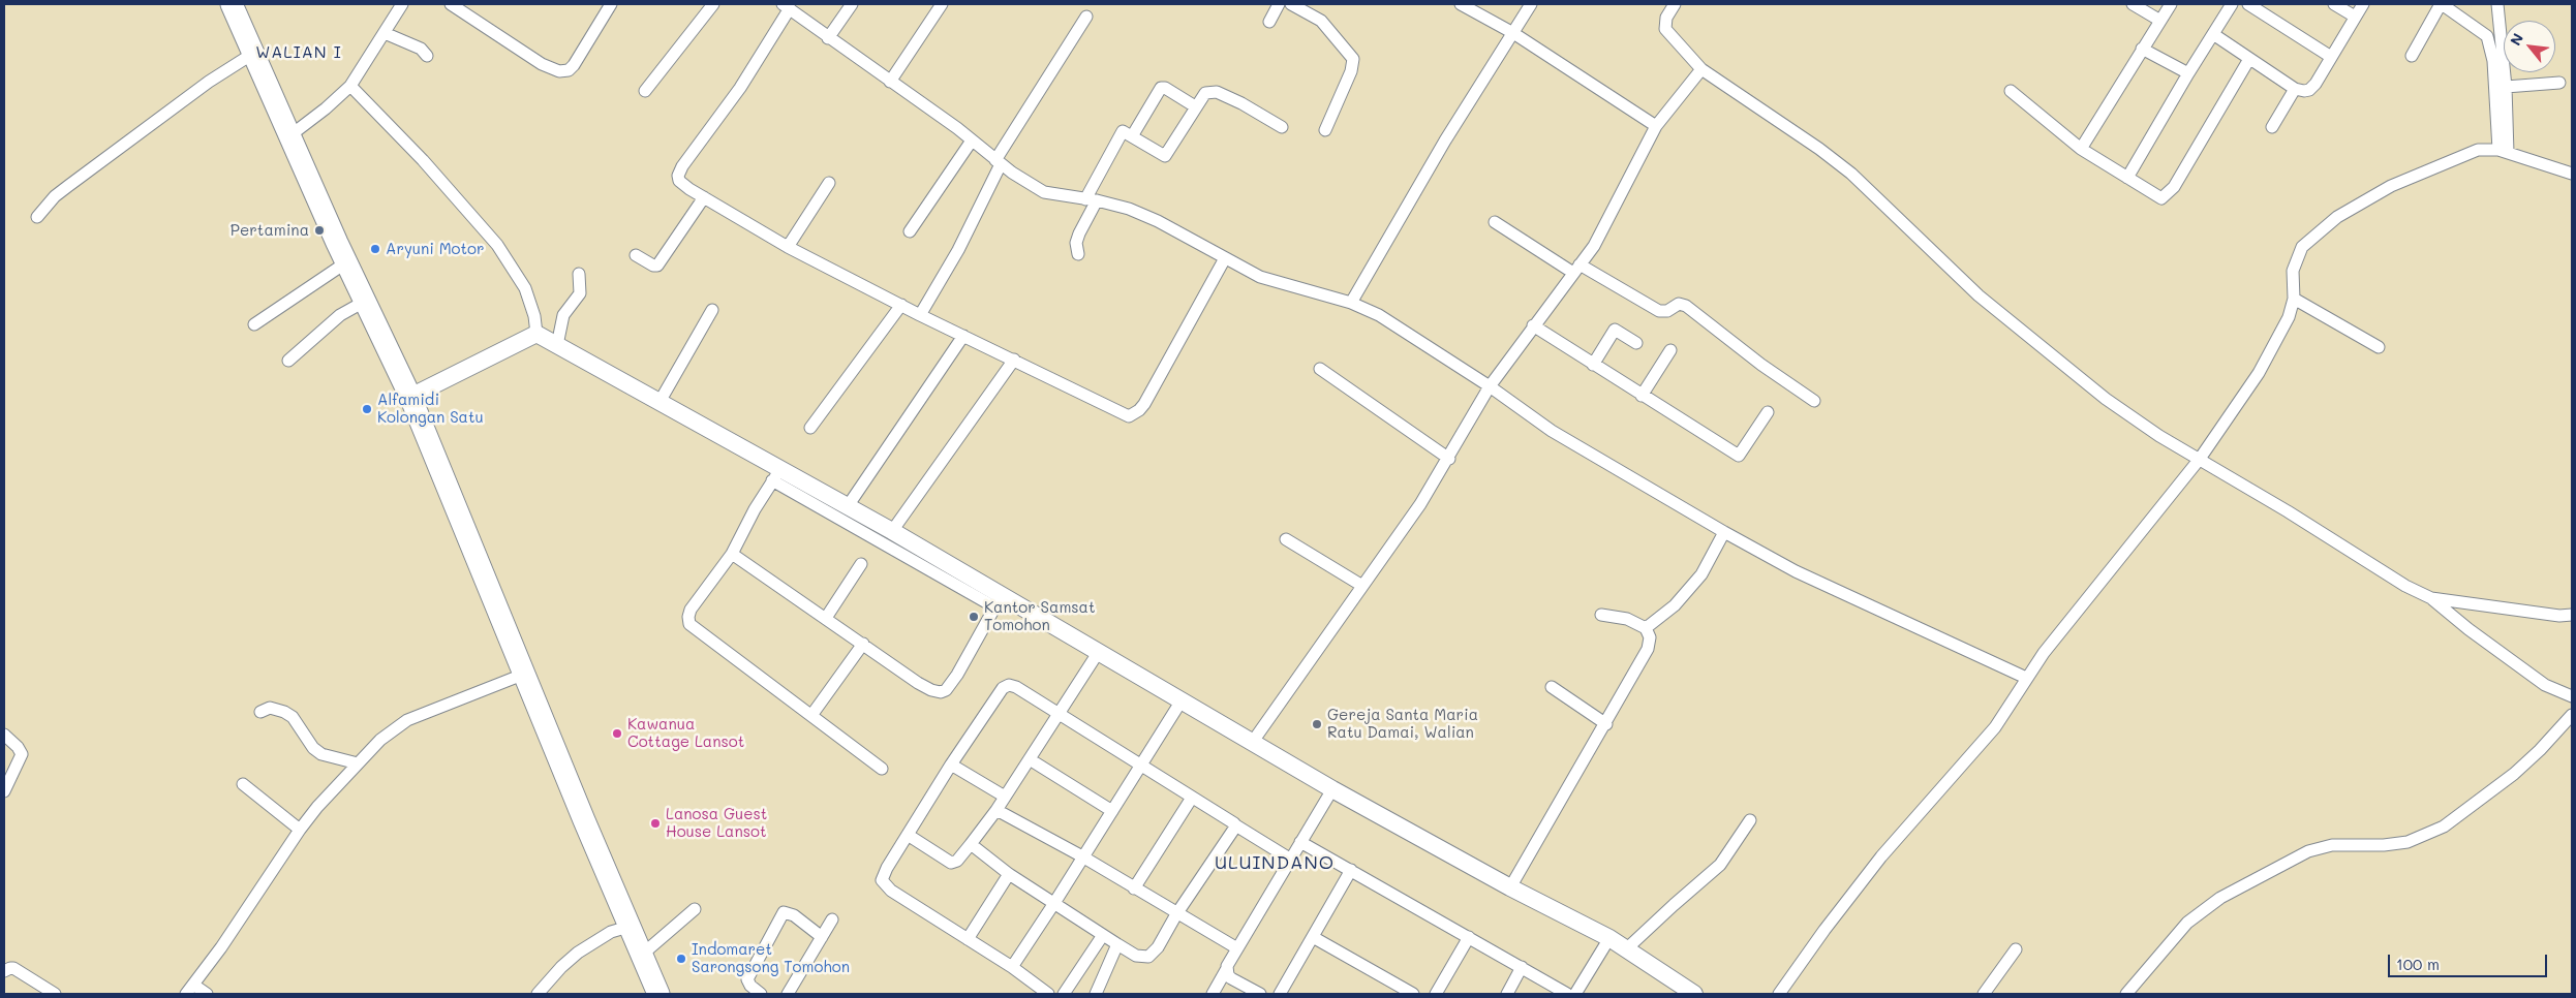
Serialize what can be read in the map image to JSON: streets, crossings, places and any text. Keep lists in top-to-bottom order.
{
  "districts": ["WALIAN I", "ULUINDANO"],
  "places": [
    "Pertamina",
    "Aryuni Motor",
    "Alfamidi Kolongan Satu",
    "Kantor Samsat Tomohon",
    "Gereja Santa Maria Ratu Damai, Walian",
    "Kawanua Cottage Lansot",
    "Lanosa Guest House Lansot",
    "Indomaret Sarongsong Tomohon"
  ],
  "scale_bar": "100 m",
  "north": "top left"
}
